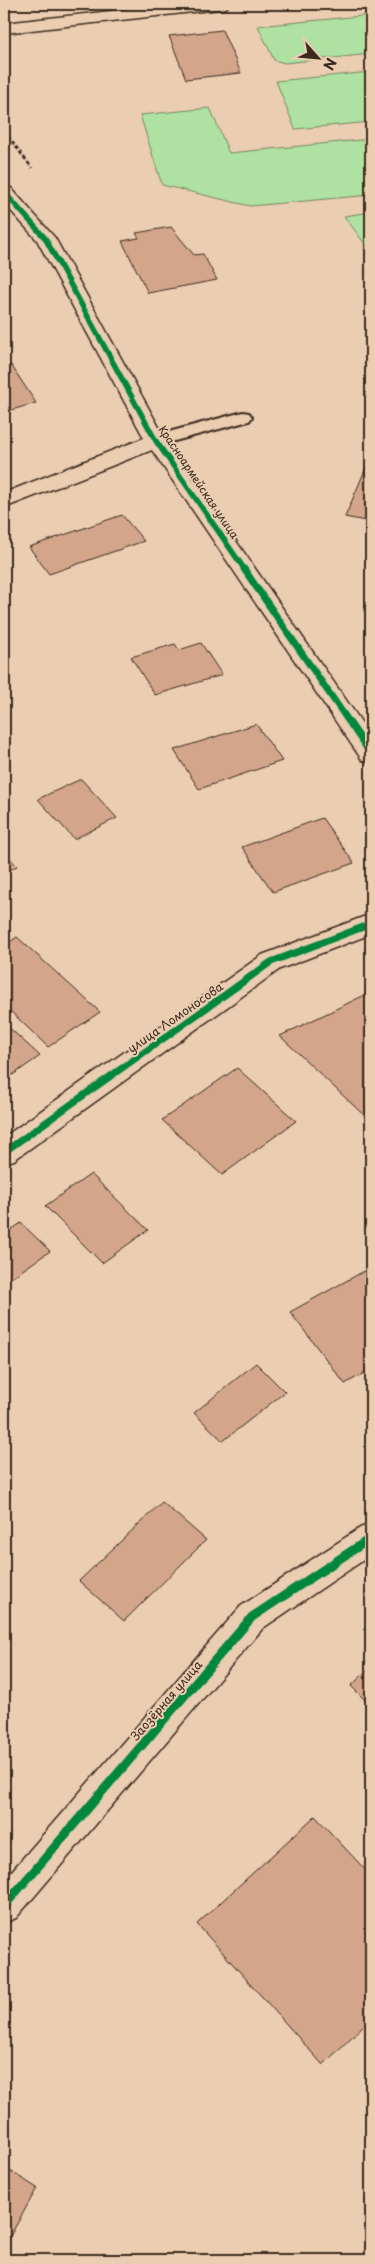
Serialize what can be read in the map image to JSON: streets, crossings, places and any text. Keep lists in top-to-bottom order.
{
  "streets": {
    "street": ["Красноармейская улица", "улица Ломоносова", "Заозёрная улица"]
  },
  "north": "bottom right"
}
